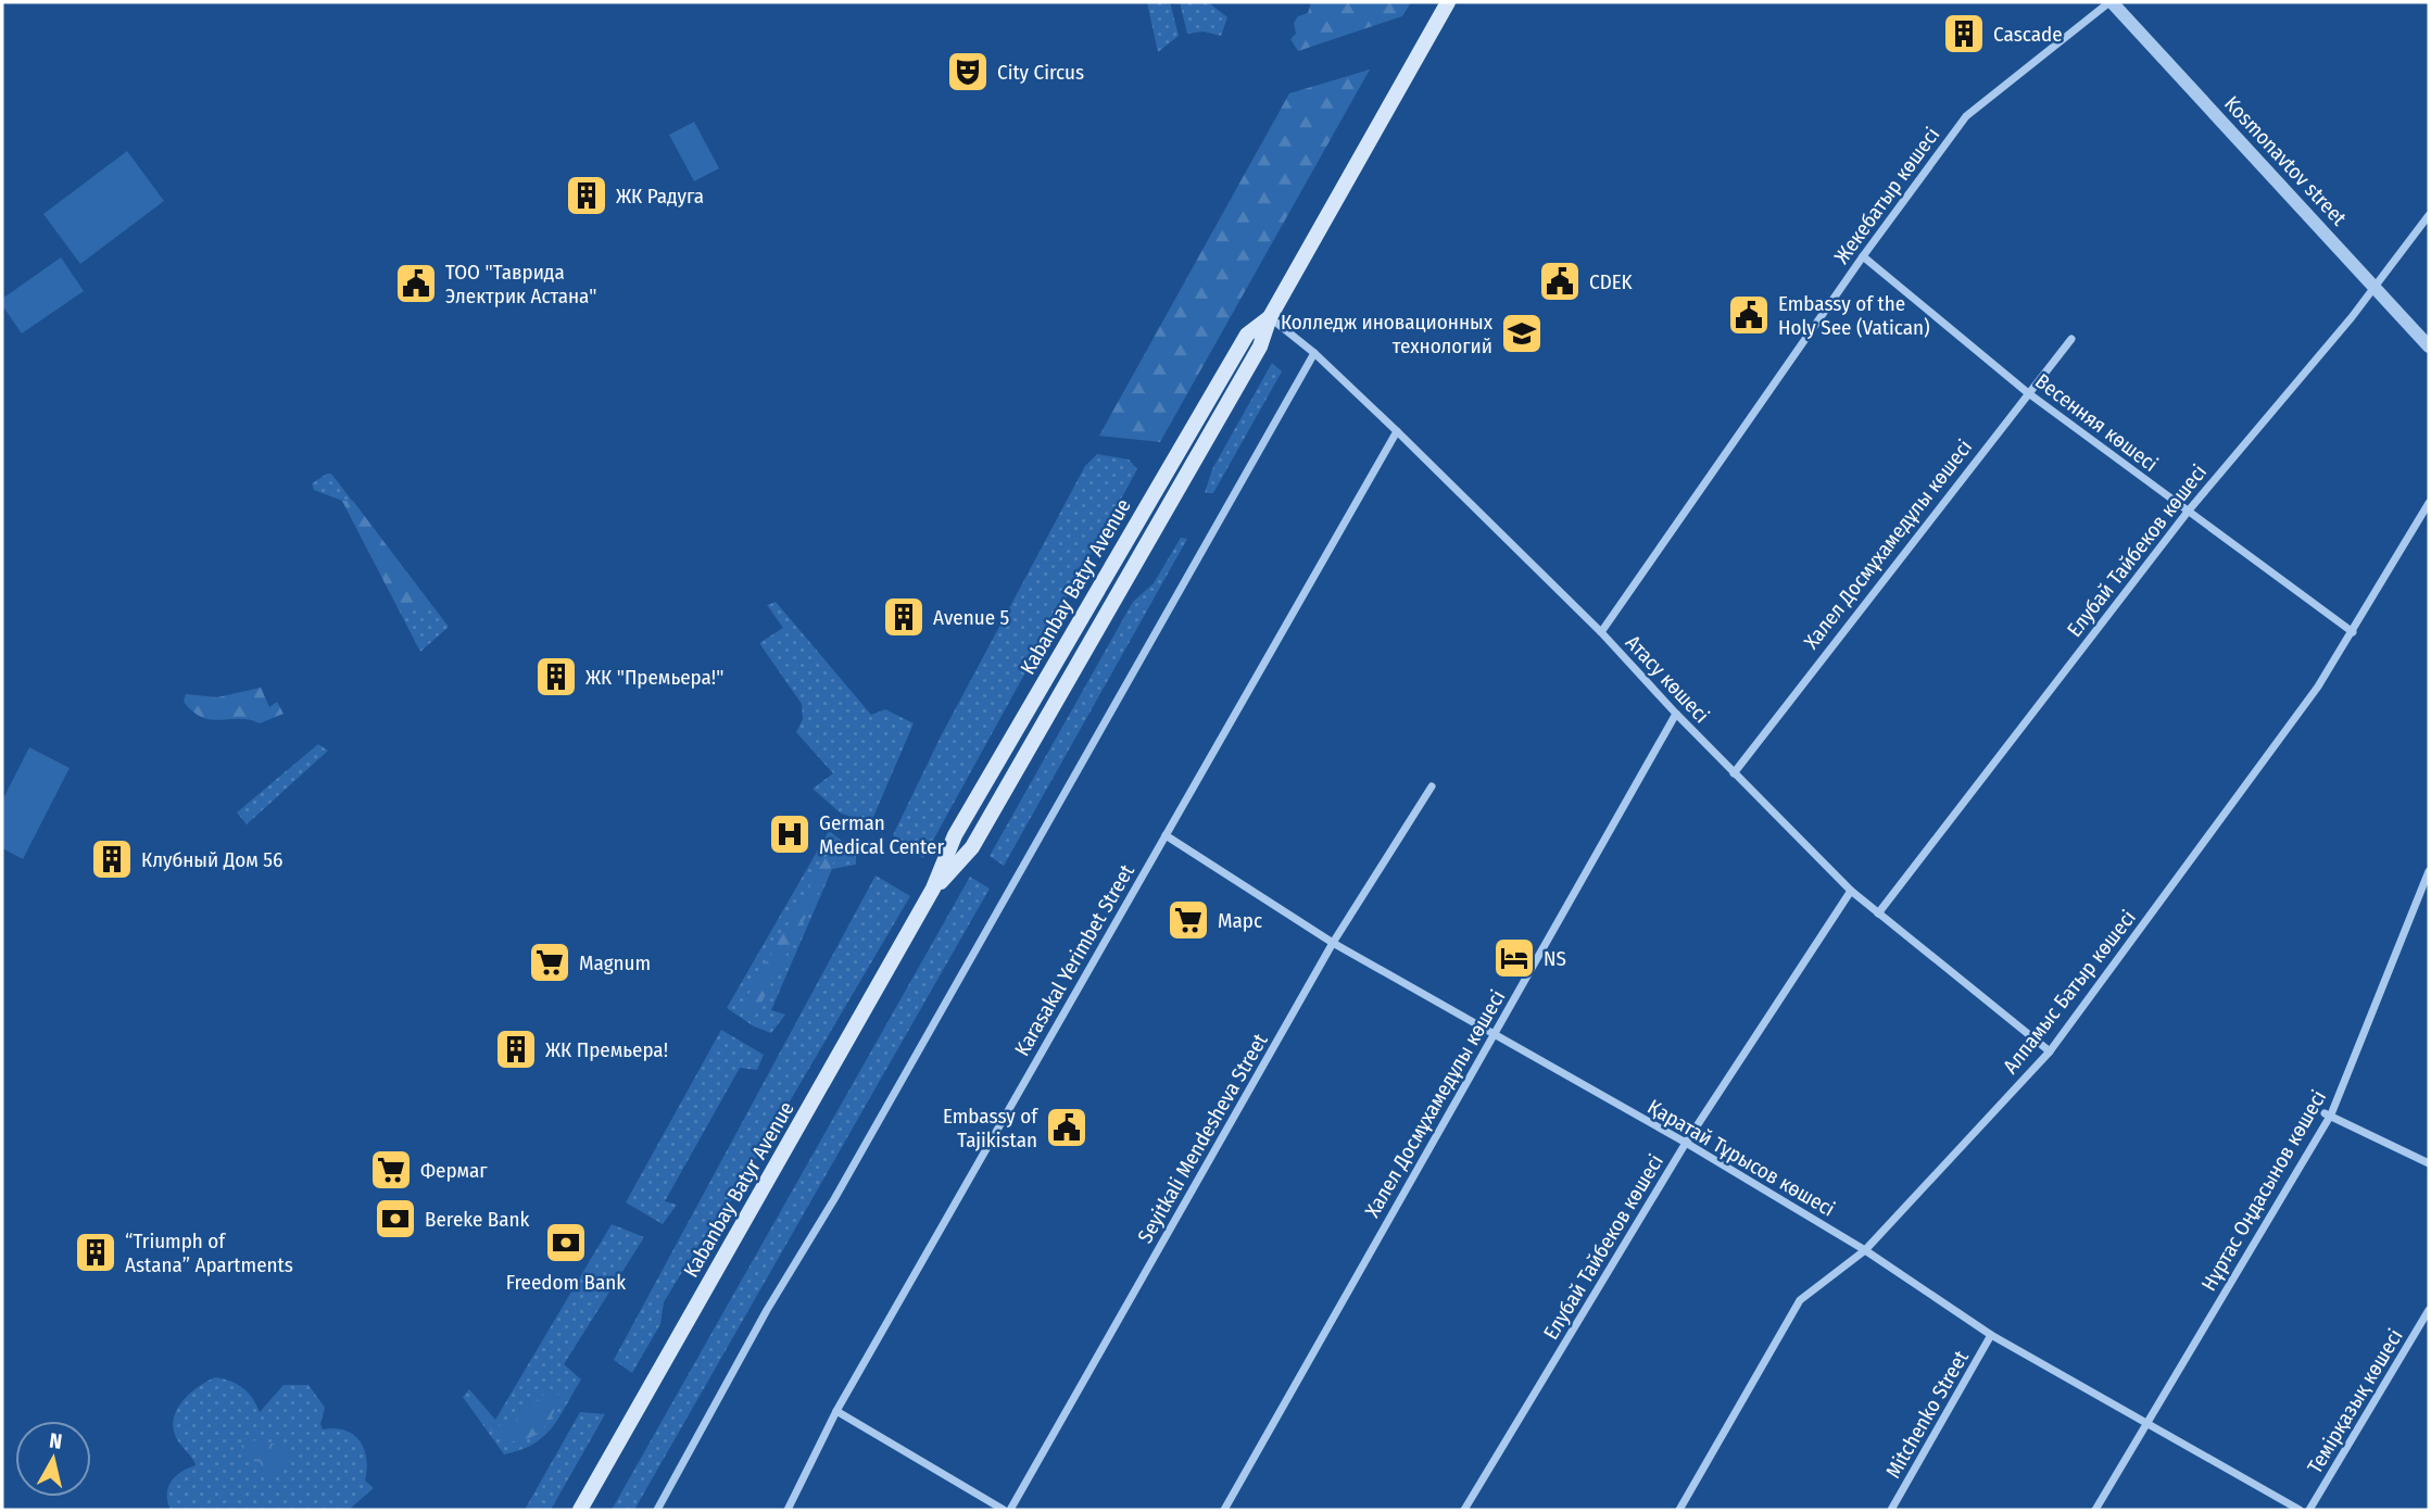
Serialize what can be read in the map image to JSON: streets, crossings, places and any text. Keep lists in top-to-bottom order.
{
  "streets": {
    "main road": ["Kabanbay Batyr Avenue"],
    "street": [
      "Kosmonavtov street",
      "Жекебатыр көшесі",
      "Весенняя көшесі",
      "Халел Досмұхамедұлы көшесі",
      "Елубай Тайбеков көшесі",
      "Атасу көшесі",
      "Karasakal Yerimbet Street",
      "Алпамыс Батыр көшесі",
      "Seyitkali Mendesheva Street",
      "Қаратай Тұрысов көшесі",
      "Нұртас Оңдасынов көшесі",
      "Темірқазық көшесі",
      "Mitchenko Street"
    ]
  },
  "crossings": [
    ["Kosmonavtov street", "Жекебатыр көшесі"],
    ["Kosmonavtov street", "Елубай Тайбеков көшесі"],
    ["Жекебатыр көшесі", "Весенняя көшесі"],
    ["Жекебатыр көшесі", "Атасу көшесі"],
    ["Весенняя көшесі", "Халел Досмұхамедұлы көшесі"],
    ["Весенняя көшесі", "Елубай Тайбеков көшесі"],
    ["Весенняя көшесі", "Алпамыс Батыр көшесі"],
    ["Халел Досмұхамедұлы көшесі", "Атасу көшесі"],
    ["Халел Досмұхамедұлы көшесі", "Қаратай Тұрысов көшесі"],
    ["Елубай Тайбеков көшесі", "Атасу көшесі"],
    ["Елубай Тайбеков көшесі", "Қаратай Тұрысов көшесі"],
    ["Kabanbay Batyr Avenue", "Атасу көшесі"],
    ["Атасу көшесі", "Karasakal Yerimbet Street"],
    ["Атасу көшесі", "Алпамыс Батыр көшесі"],
    ["Karasakal Yerimbet Street", "Қаратай Тұрысов көшесі"],
    ["Алпамыс Батыр көшесі", "Қаратай Тұрысов көшесі"],
    ["Seyitkali Mendesheva Street", "Қаратай Тұрысов көшесі"],
    ["Қаратай Тұрысов көшесі", "Нұртас Оңдасынов көшесі"],
    ["Қаратай Тұрысов көшесі", "Mitchenko Street"]
  ],
  "places": {
    "building": [
      "Cascade",
      "ЖК Радуга",
      "Avenue 5",
      "ЖК \"Премьера!\"",
      "Клубный Дом 56",
      "ЖК Премьера!",
      "“Triumph of Astana” Apartments"
    ],
    "theatre": ["City Circus"],
    "public building": [
      "CDEK",
      "ТОО \"Таврида Электрик Астана\"",
      "Embassy of the Holy See (Vatican)",
      "Embassy of Tajikistan"
    ],
    "school or university": ["Колледж иновационных технологий"],
    "hospital": ["German Medical Center"],
    "supermarket": ["Марс", "Magnum", "Фермаг"],
    "hotel": ["NS"],
    "bank": ["Bereke Bank", "Freedom Bank"]
  },
  "north": "top"
}
